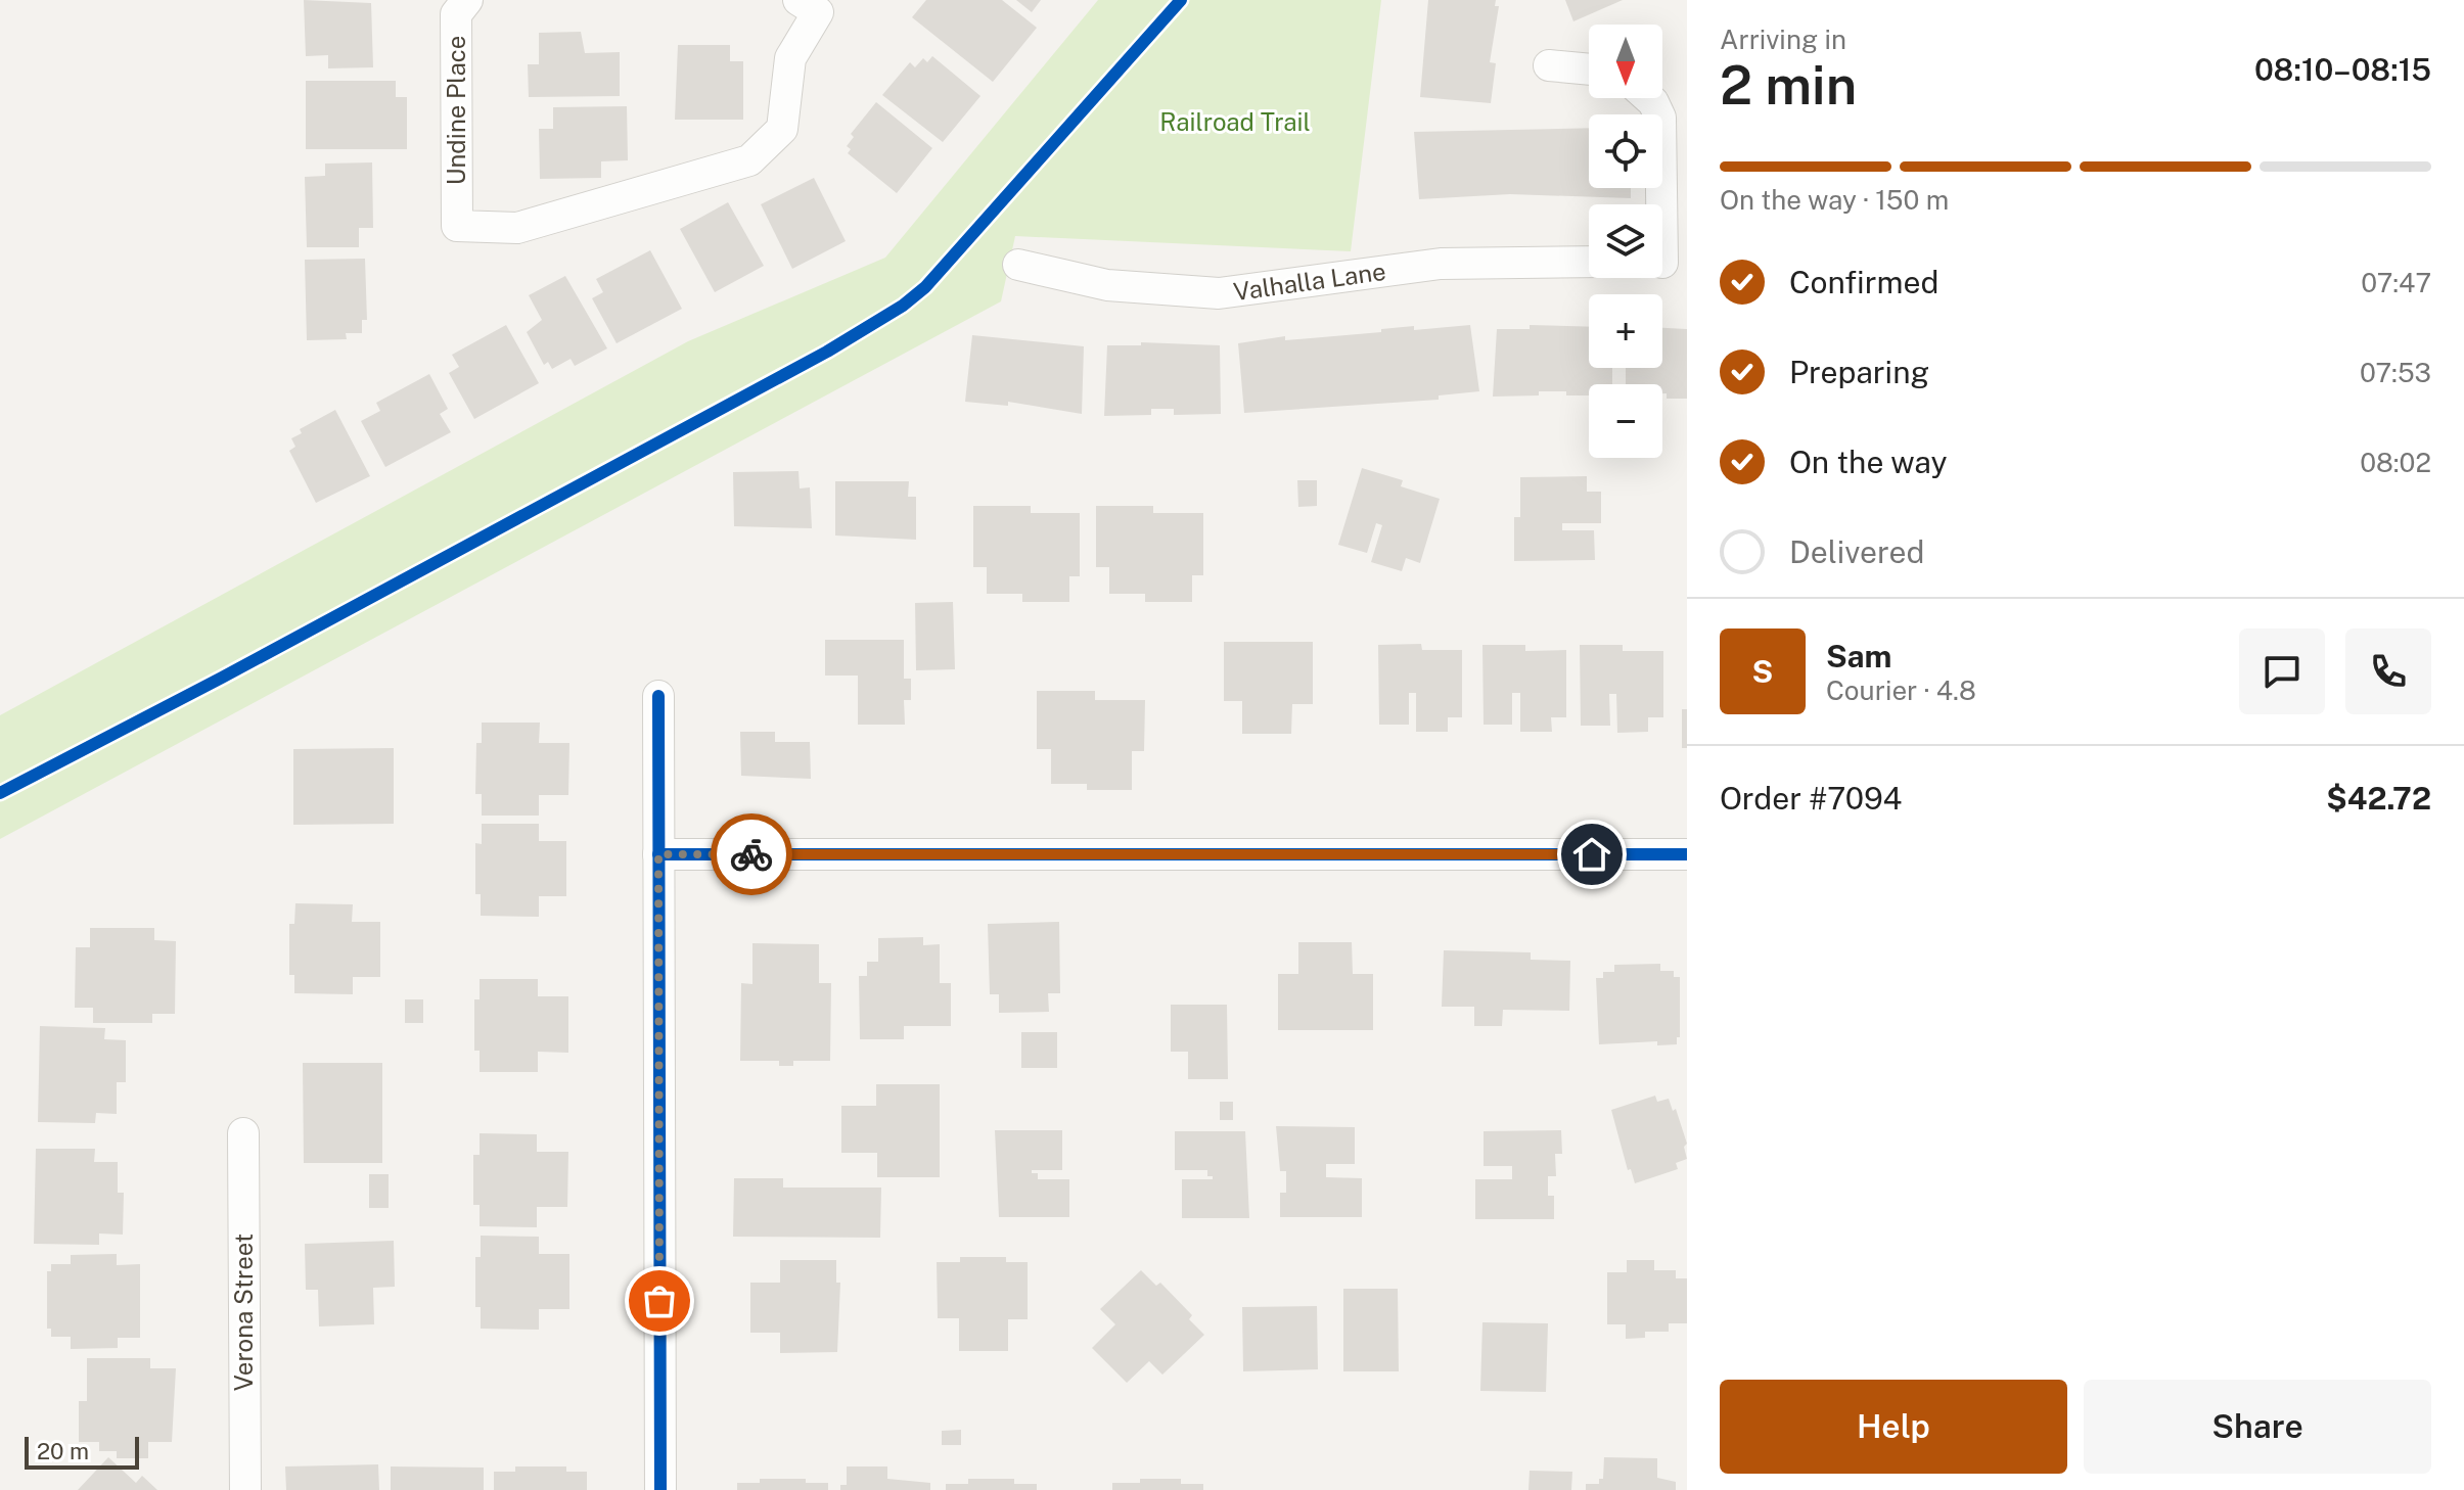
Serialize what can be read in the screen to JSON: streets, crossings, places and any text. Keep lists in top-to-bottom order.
{
  "streets": {
    "street": ["Undine Place", "Valhalla Lane", "Verona Street"]
  },
  "parks": ["Railroad Trail"],
  "scale_bar": "20 m",
  "north": "bottom",
  "page": {
    "heading": ["2 min", "Arriving in", "08:10–08:15"],
    "panel": [
      "Sam",
      "Courier · 4.8",
      "Order #7094",
      "$42.72"
    ],
    "map_buttons": ["+", "−"],
    "bar": "On the way · 150 m",
    "list": [
      ["Confirmed", "07:47"],
      ["Preparing", "07:53"],
      ["On the way", "08:02"],
      "Delivered"
    ],
    "round": "S",
    "buttons": ["Help", "Share"],
    "scale": "20 m"
  }
}
